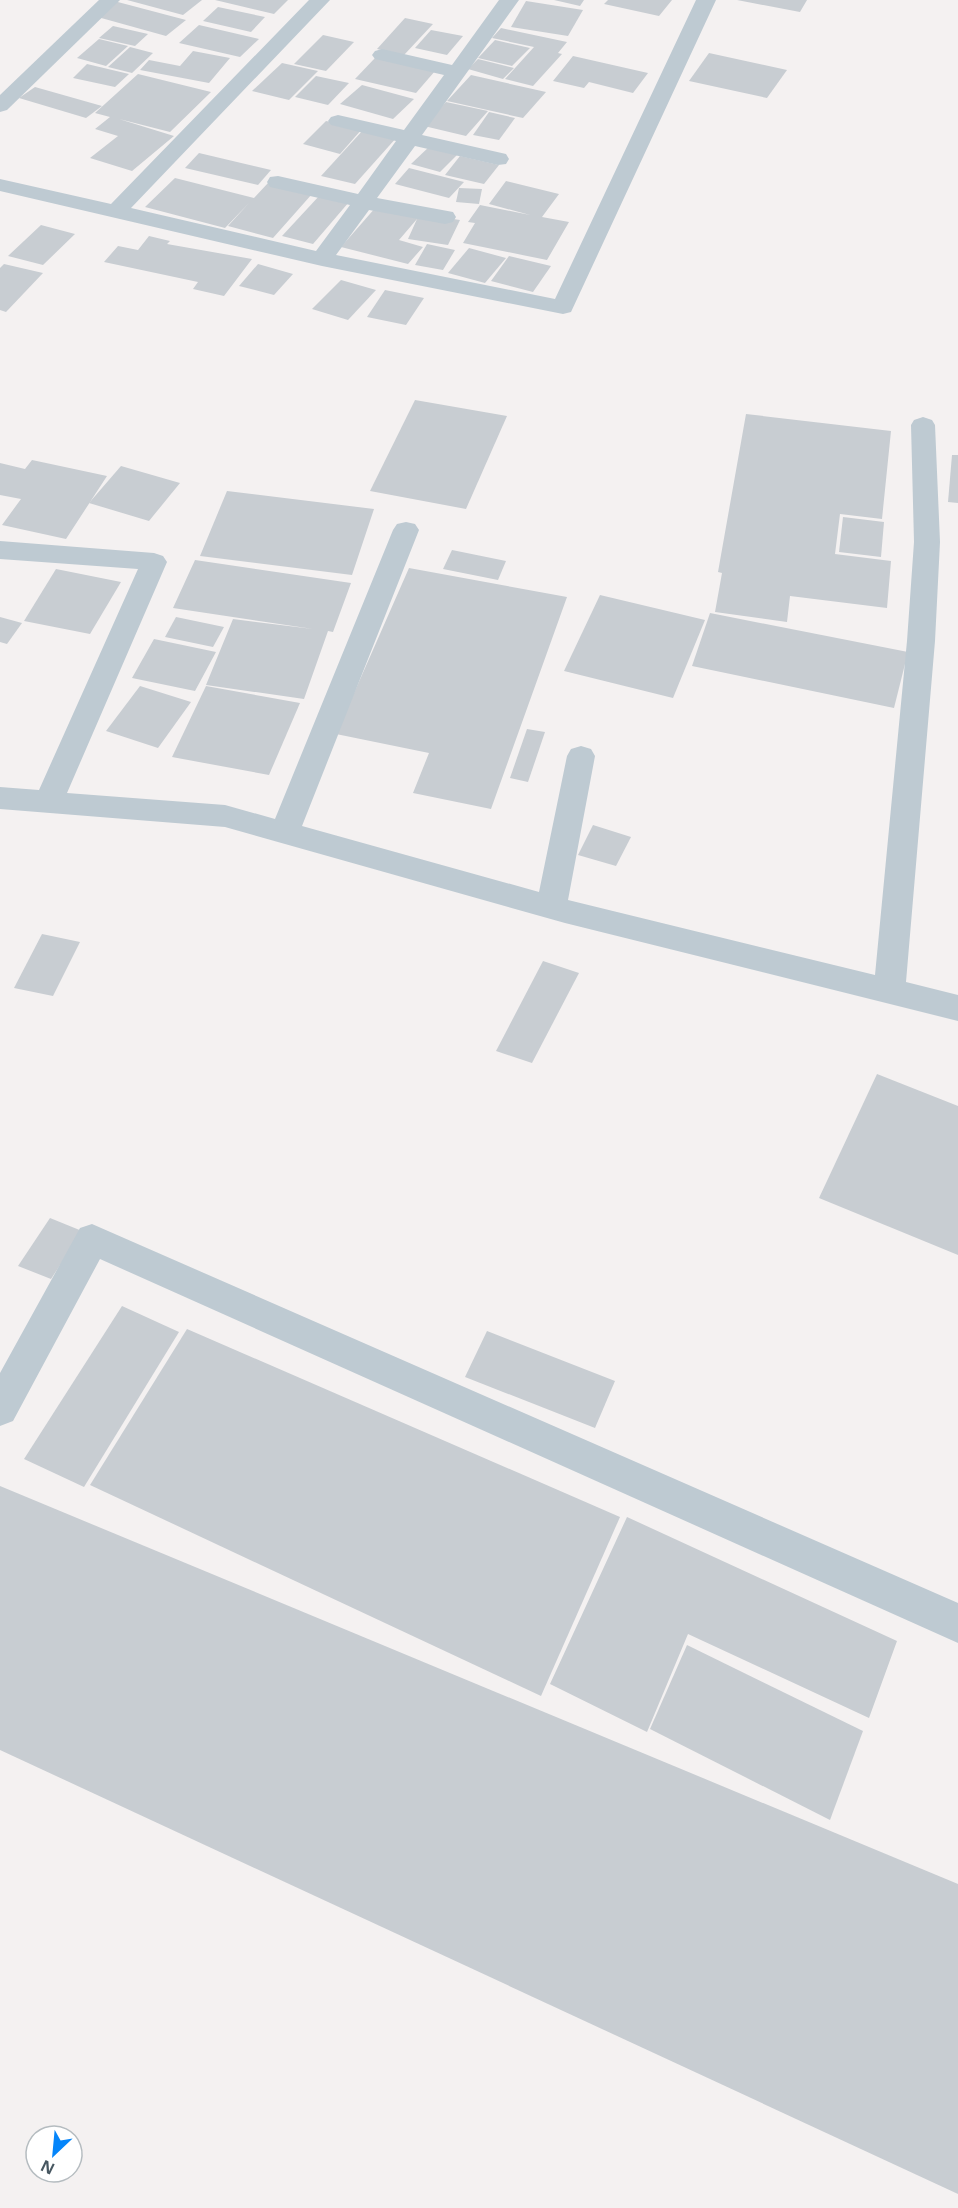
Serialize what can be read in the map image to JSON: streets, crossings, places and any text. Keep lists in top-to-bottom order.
{
  "north": "bottom left"
}
